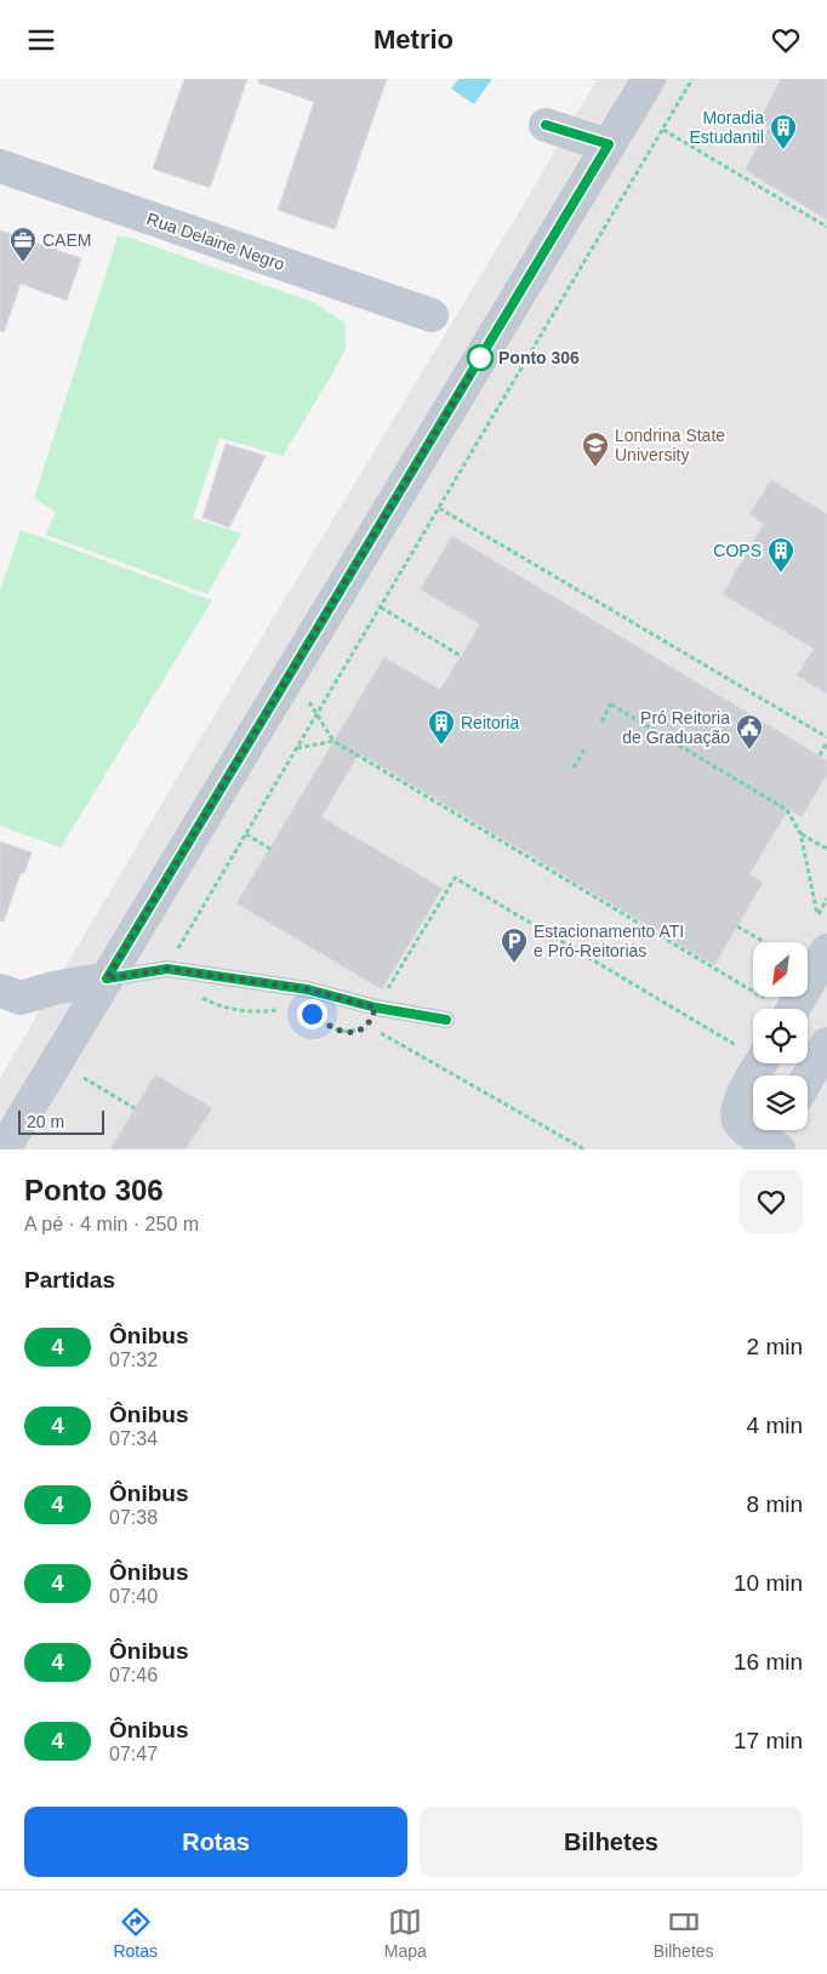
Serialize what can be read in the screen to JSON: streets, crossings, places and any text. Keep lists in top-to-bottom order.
{
  "streets": {
    "street": ["Rua Delaine Negro"]
  },
  "places": {
    "building": ["Moradia Estudantil", "COPS", "Reitoria"],
    "office": ["CAEM"],
    "other": ["Ponto 306"],
    "school or university": ["Londrina State University"],
    "public building": ["Pró Reitoria de Graduação"],
    "parking": ["Estacionamento ATI e Pró-Reitorias"]
  },
  "lines": ["bus line 4"],
  "scale_bar": "20 m",
  "north": "bottom left",
  "page": {
    "header": "Metrio",
    "scale": "20 m",
    "heading": [
      ["Ponto 306", "A pé · 4 min · 250 m"],
      "Partidas"
    ],
    "list": [
      {
        "mark": "4",
        "name": "Ônibus",
        "note": "07:32",
        "value": "2 min"
      },
      {
        "mark": "4",
        "name": "Ônibus",
        "note": "07:34",
        "value": "4 min"
      },
      {
        "mark": "4",
        "name": "Ônibus",
        "note": "07:38",
        "value": "8 min"
      },
      {
        "mark": "4",
        "name": "Ônibus",
        "note": "07:40",
        "value": "10 min"
      },
      {
        "mark": "4",
        "name": "Ônibus",
        "note": "07:46",
        "value": "16 min"
      },
      {
        "mark": "4",
        "name": "Ônibus",
        "note": "07:47",
        "value": "17 min"
      }
    ],
    "buttons": ["Rotas", "Bilhetes"],
    "tabs": ["Rotas", "Mapa", "Bilhetes"]
  }
}
